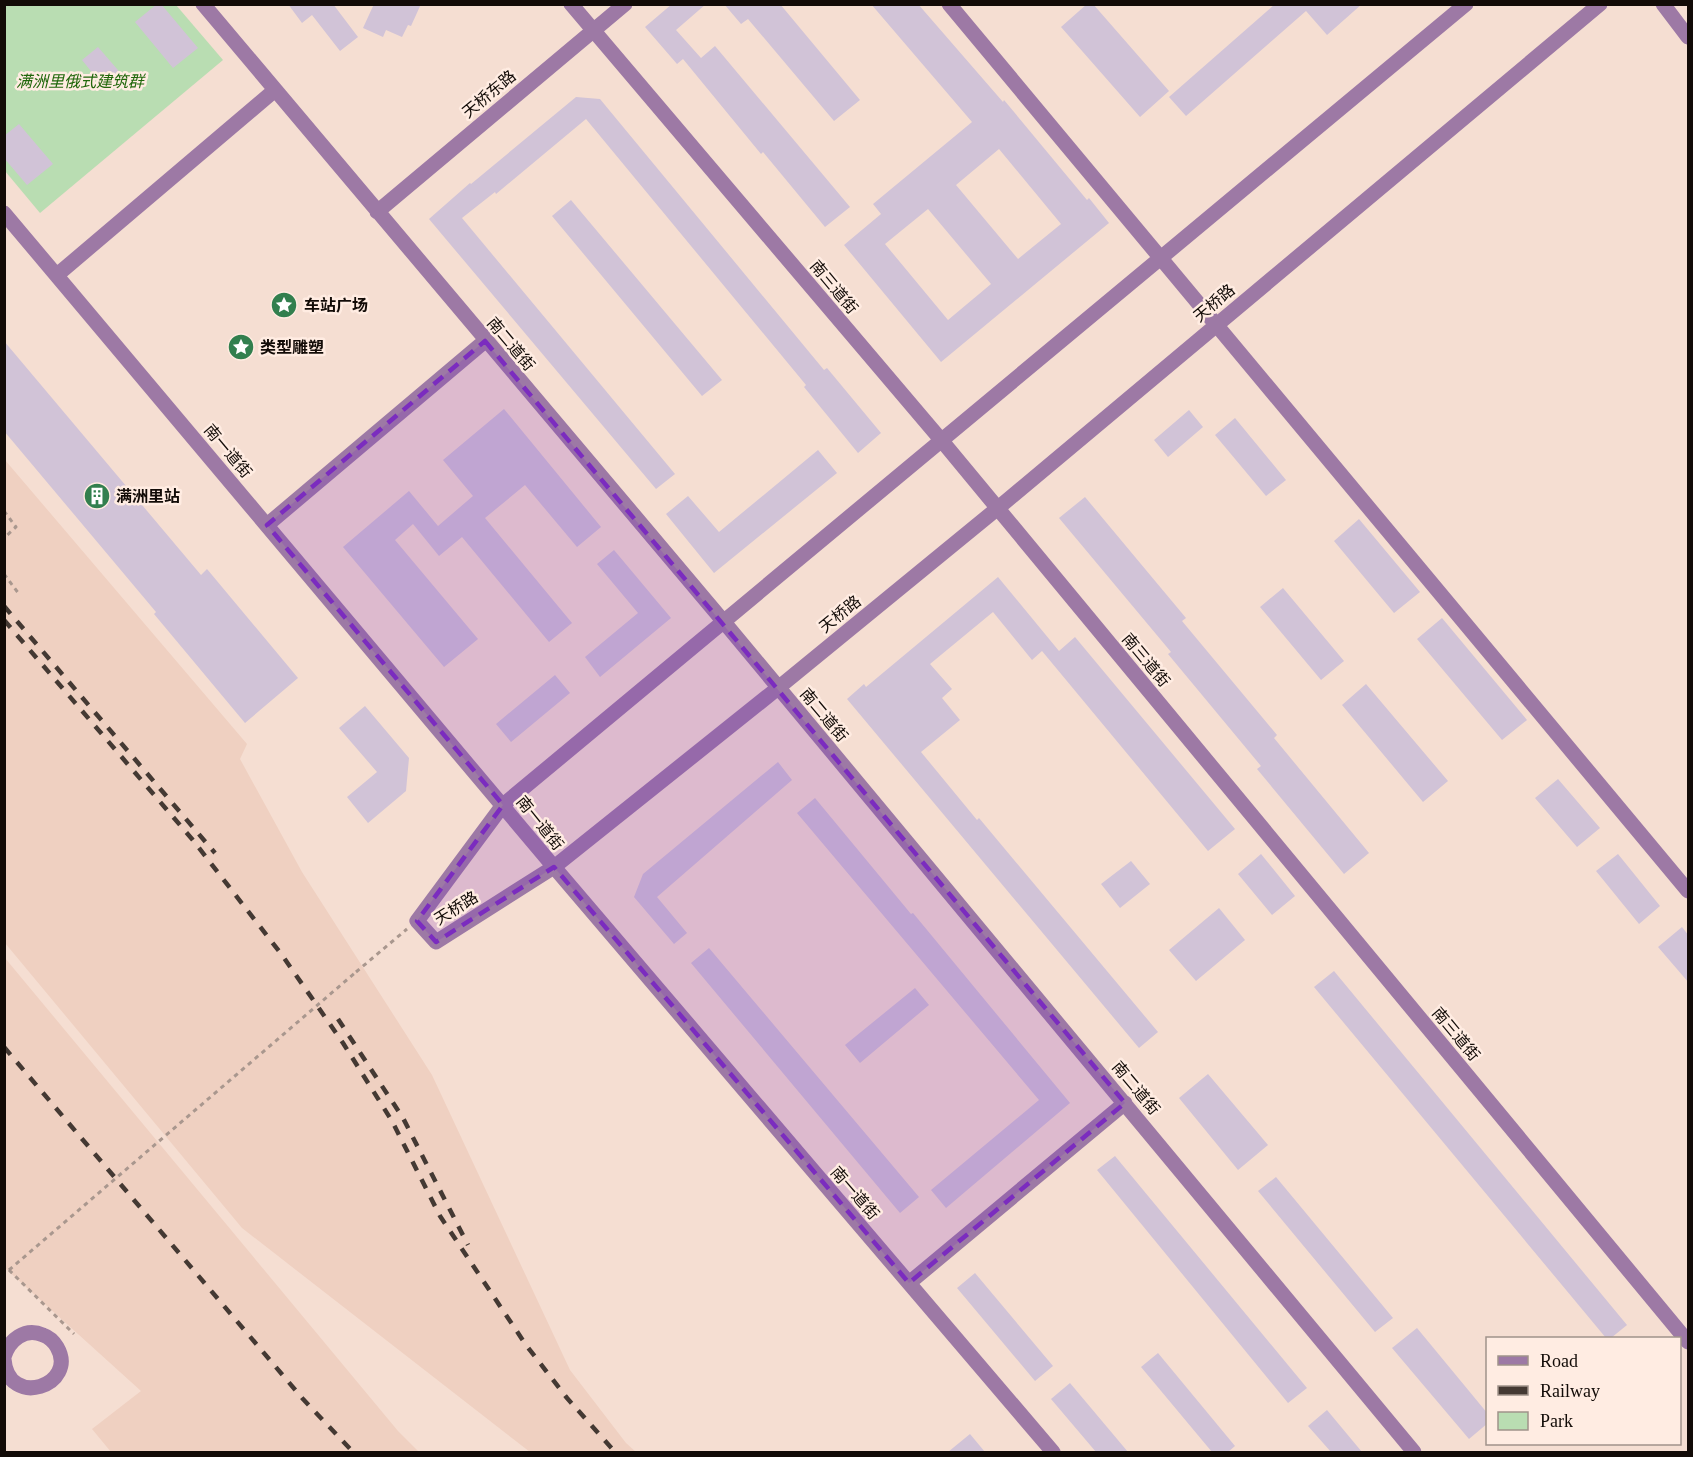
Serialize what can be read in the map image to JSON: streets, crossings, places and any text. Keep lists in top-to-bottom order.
{
  "streets": {
    "street": [
      "天桥东路",
      "南三道街",
      "天桥路",
      "南二道街",
      "南一道街"
    ]
  },
  "crossings": [
    ["天桥东路", "南三道街"],
    ["天桥东路", "南二道街"],
    ["南三道街", "天桥路"],
    ["天桥路", "南二道街"],
    ["天桥路", "南一道街"]
  ],
  "parks": ["满洲里俄式建筑群"],
  "places": {
    "place": ["车站广场", "类型雕塑"],
    "building": ["满洲里站"]
  },
  "legend": ["Road", "Railway", "Park"]
}
